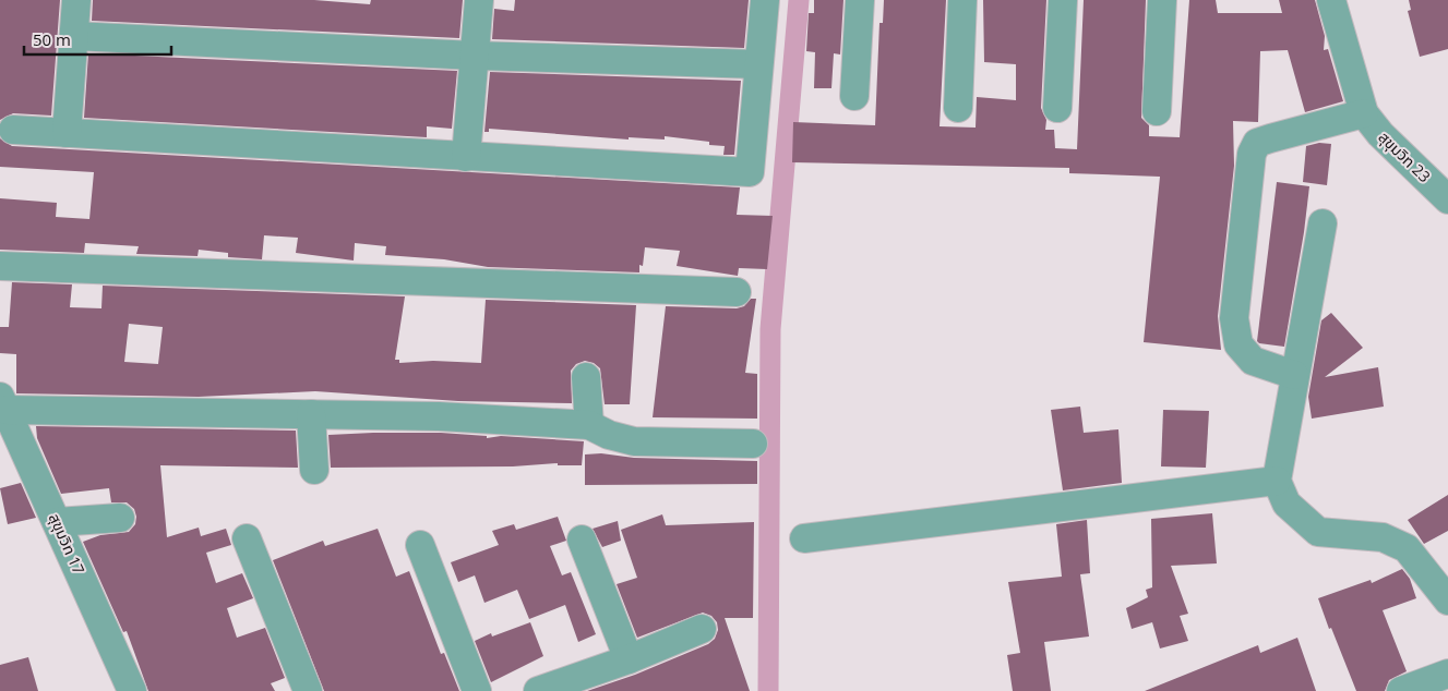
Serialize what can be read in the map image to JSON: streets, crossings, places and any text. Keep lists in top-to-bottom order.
{
  "streets": {
    "street": ["สุขุมวิท 23", "สุขุมวิท 17"]
  },
  "scale_bar": "50 m"
}
